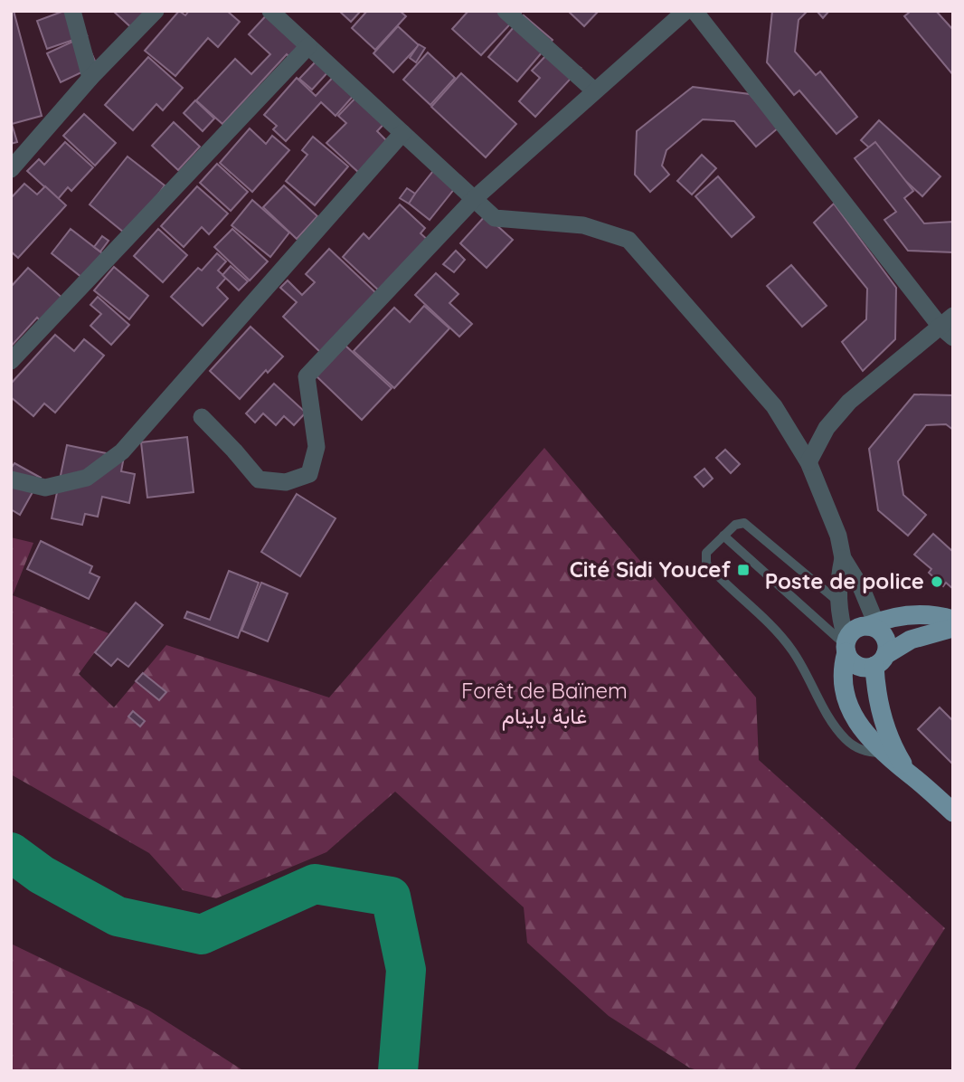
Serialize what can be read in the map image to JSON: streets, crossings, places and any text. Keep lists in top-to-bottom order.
{
  "parks": ["Forêt de Baïnem غابة باينام"],
  "places": {
    "transit": ["Cité Sidi Youcef"],
    "other": ["Poste de police"]
  }
}
